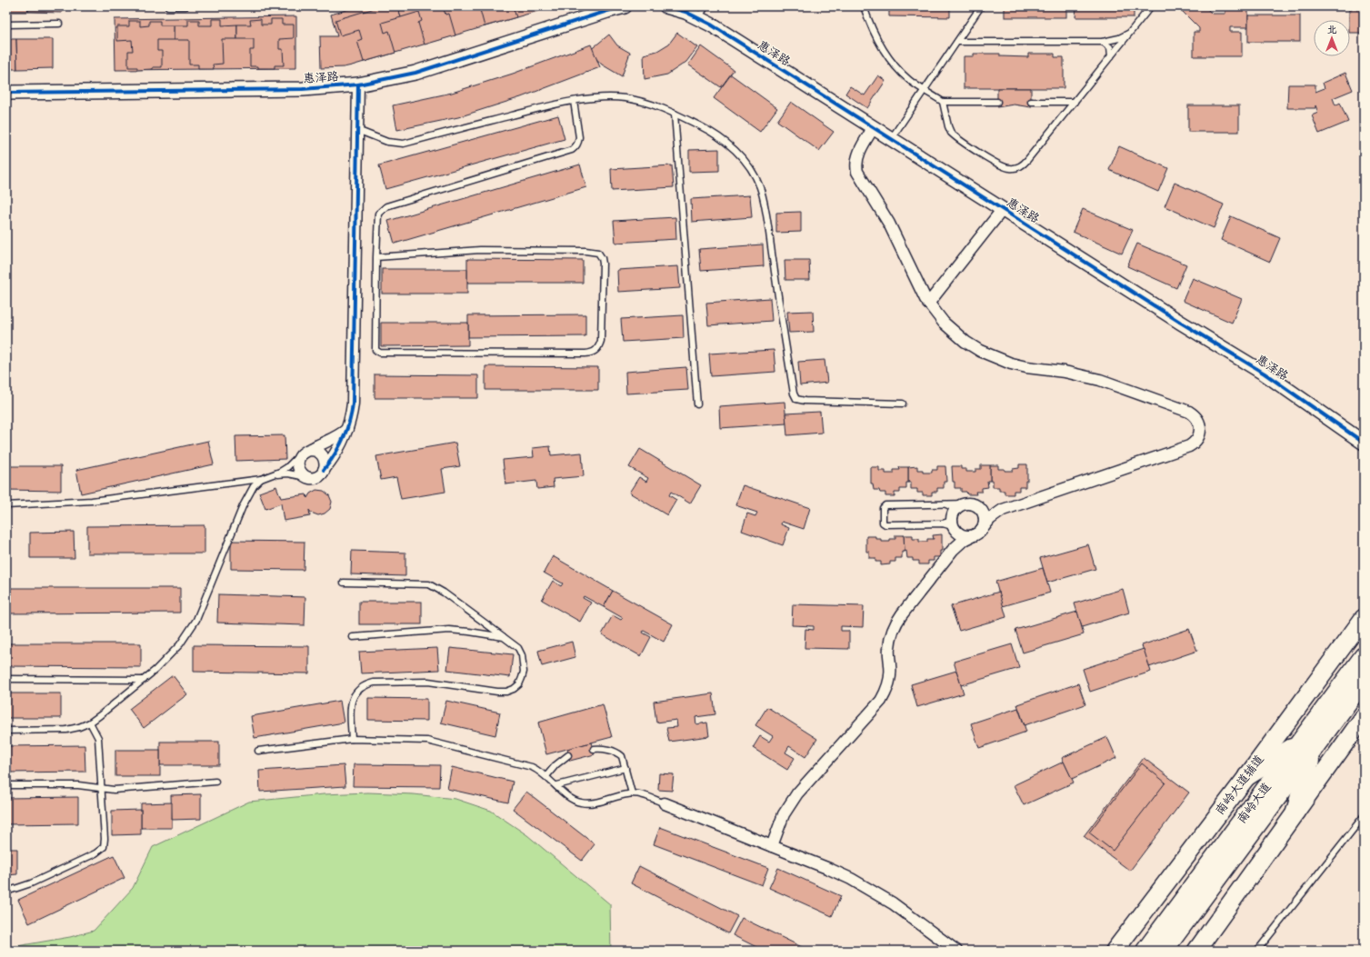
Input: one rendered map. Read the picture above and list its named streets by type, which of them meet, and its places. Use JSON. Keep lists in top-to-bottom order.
{
  "streets": {
    "highway": ["南岭大道"],
    "main road": ["南岭大道辅道"],
    "street": ["惠泽路"]
  },
  "north": "top"
}
